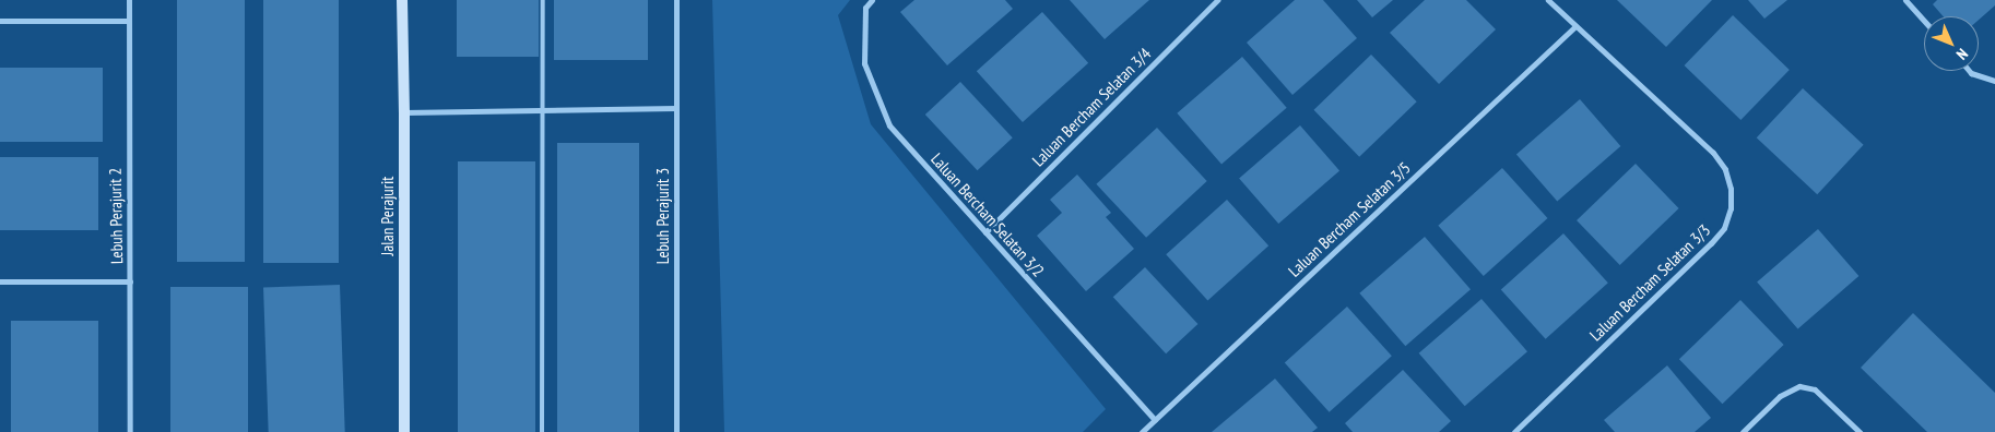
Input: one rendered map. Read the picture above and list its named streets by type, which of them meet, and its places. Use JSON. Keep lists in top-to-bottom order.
{
  "streets": {
    "street": [
      "Laluan Bercham Selatan 3/4",
      "Laluan Bercham Selatan 3/2",
      "Lebuh Perajurit 2",
      "Jalan Perajurit",
      "Lebuh Perajurit 3",
      "Laluan Bercham Selatan 3/5",
      "Laluan Bercham Selatan 3/3"
    ]
  },
  "crossings": [
    ["Laluan Bercham Selatan 3/4", "Laluan Bercham Selatan 3/2"],
    ["Laluan Bercham Selatan 3/2", "Laluan Bercham Selatan 3/5"],
    ["Laluan Bercham Selatan 3/5", "Laluan Bercham Selatan 3/3"]
  ],
  "north": "bottom right"
}
